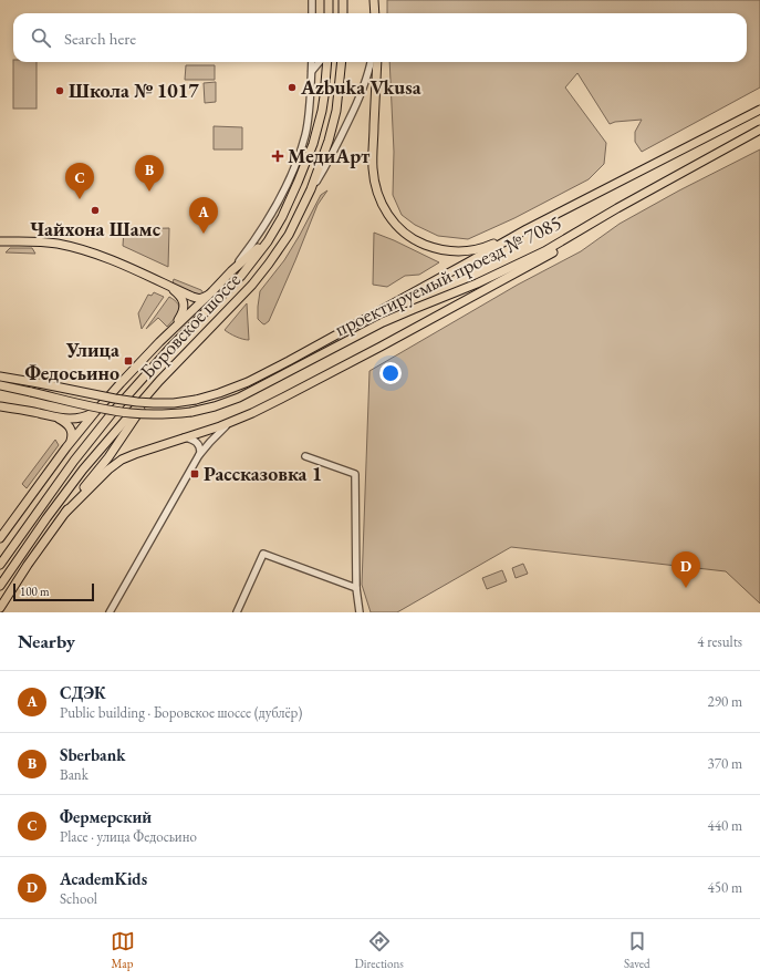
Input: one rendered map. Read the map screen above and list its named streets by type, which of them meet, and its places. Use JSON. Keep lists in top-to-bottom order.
{
  "streets": {
    "main road": ["проектируемый проезд № 7085", "Боровское шоссе"]
  },
  "places": {
    "other": ["Azbuka Vkusa", "Школа № 1017", "Чайхона Шамс"],
    "health": ["МедиАрт"],
    "transit": ["Улица Федосьино", "Рассказовка 1"]
  },
  "scale_bar": "100 m",
  "page": {
    "search": "Search here",
    "pins": [
      "B",
      "C",
      "A",
      "D"
    ],
    "scale": "100 m",
    "heading": ["Nearby", "4 results"],
    "list": [
      {
        "mark": "A",
        "name": "СДЭК",
        "note": "Public building · Боровское шоссе (дублёр)",
        "value": "290 m"
      },
      {
        "mark": "B",
        "name": "Sberbank",
        "note": "Bank",
        "value": "370 m"
      },
      {
        "mark": "C",
        "name": "Фермерский",
        "note": "Place · улица Федосьино",
        "value": "440 m"
      },
      {
        "mark": "D",
        "name": "AcademKids",
        "note": "School",
        "value": "450 m"
      }
    ],
    "nav": ["Map", "Directions", "Saved"]
  }
}
